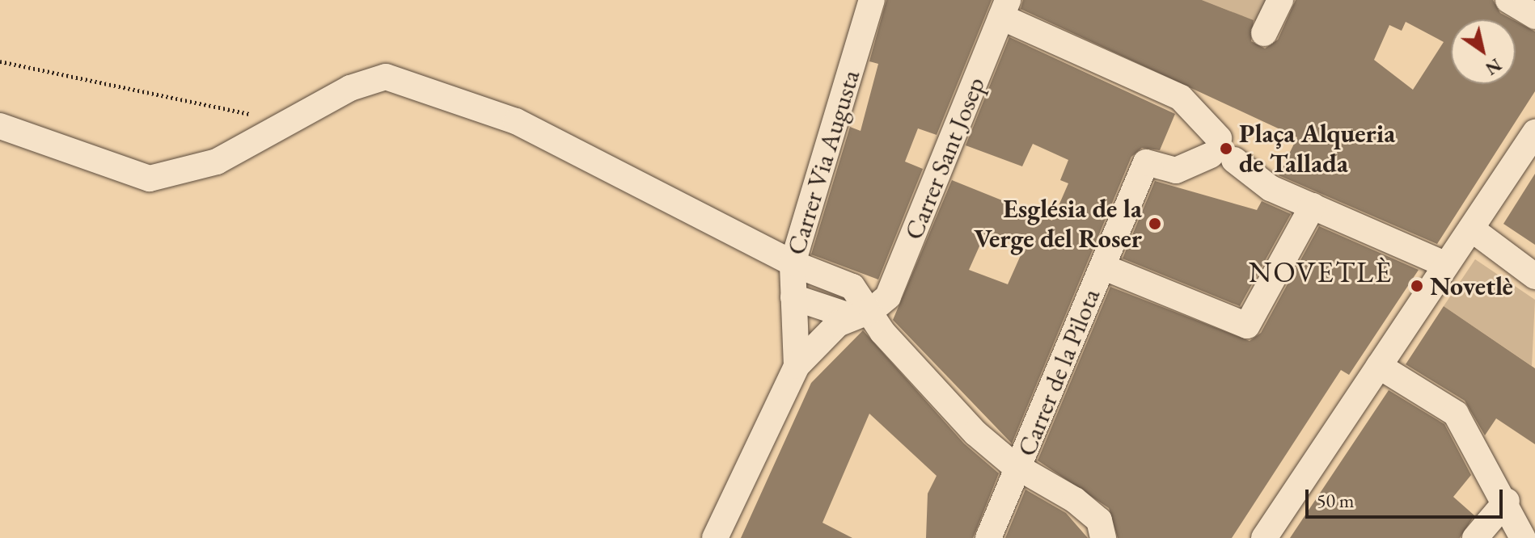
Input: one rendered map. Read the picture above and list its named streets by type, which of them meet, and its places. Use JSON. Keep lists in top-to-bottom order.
{
  "streets": {
    "street": ["Carrer Sant Josep", "Carrer Via Augusta", "Carrer de la Pilota"]
  },
  "crossings": [
    ["Carrer Sant Josep", "Carrer Via Augusta"]
  ],
  "districts": ["NOVETLÈ"],
  "places": ["Plaça Alqueria de Tallada", "Església de la Verge del Roser", "Novetlè"],
  "scale_bar": "50 m",
  "north": "bottom right"
}
